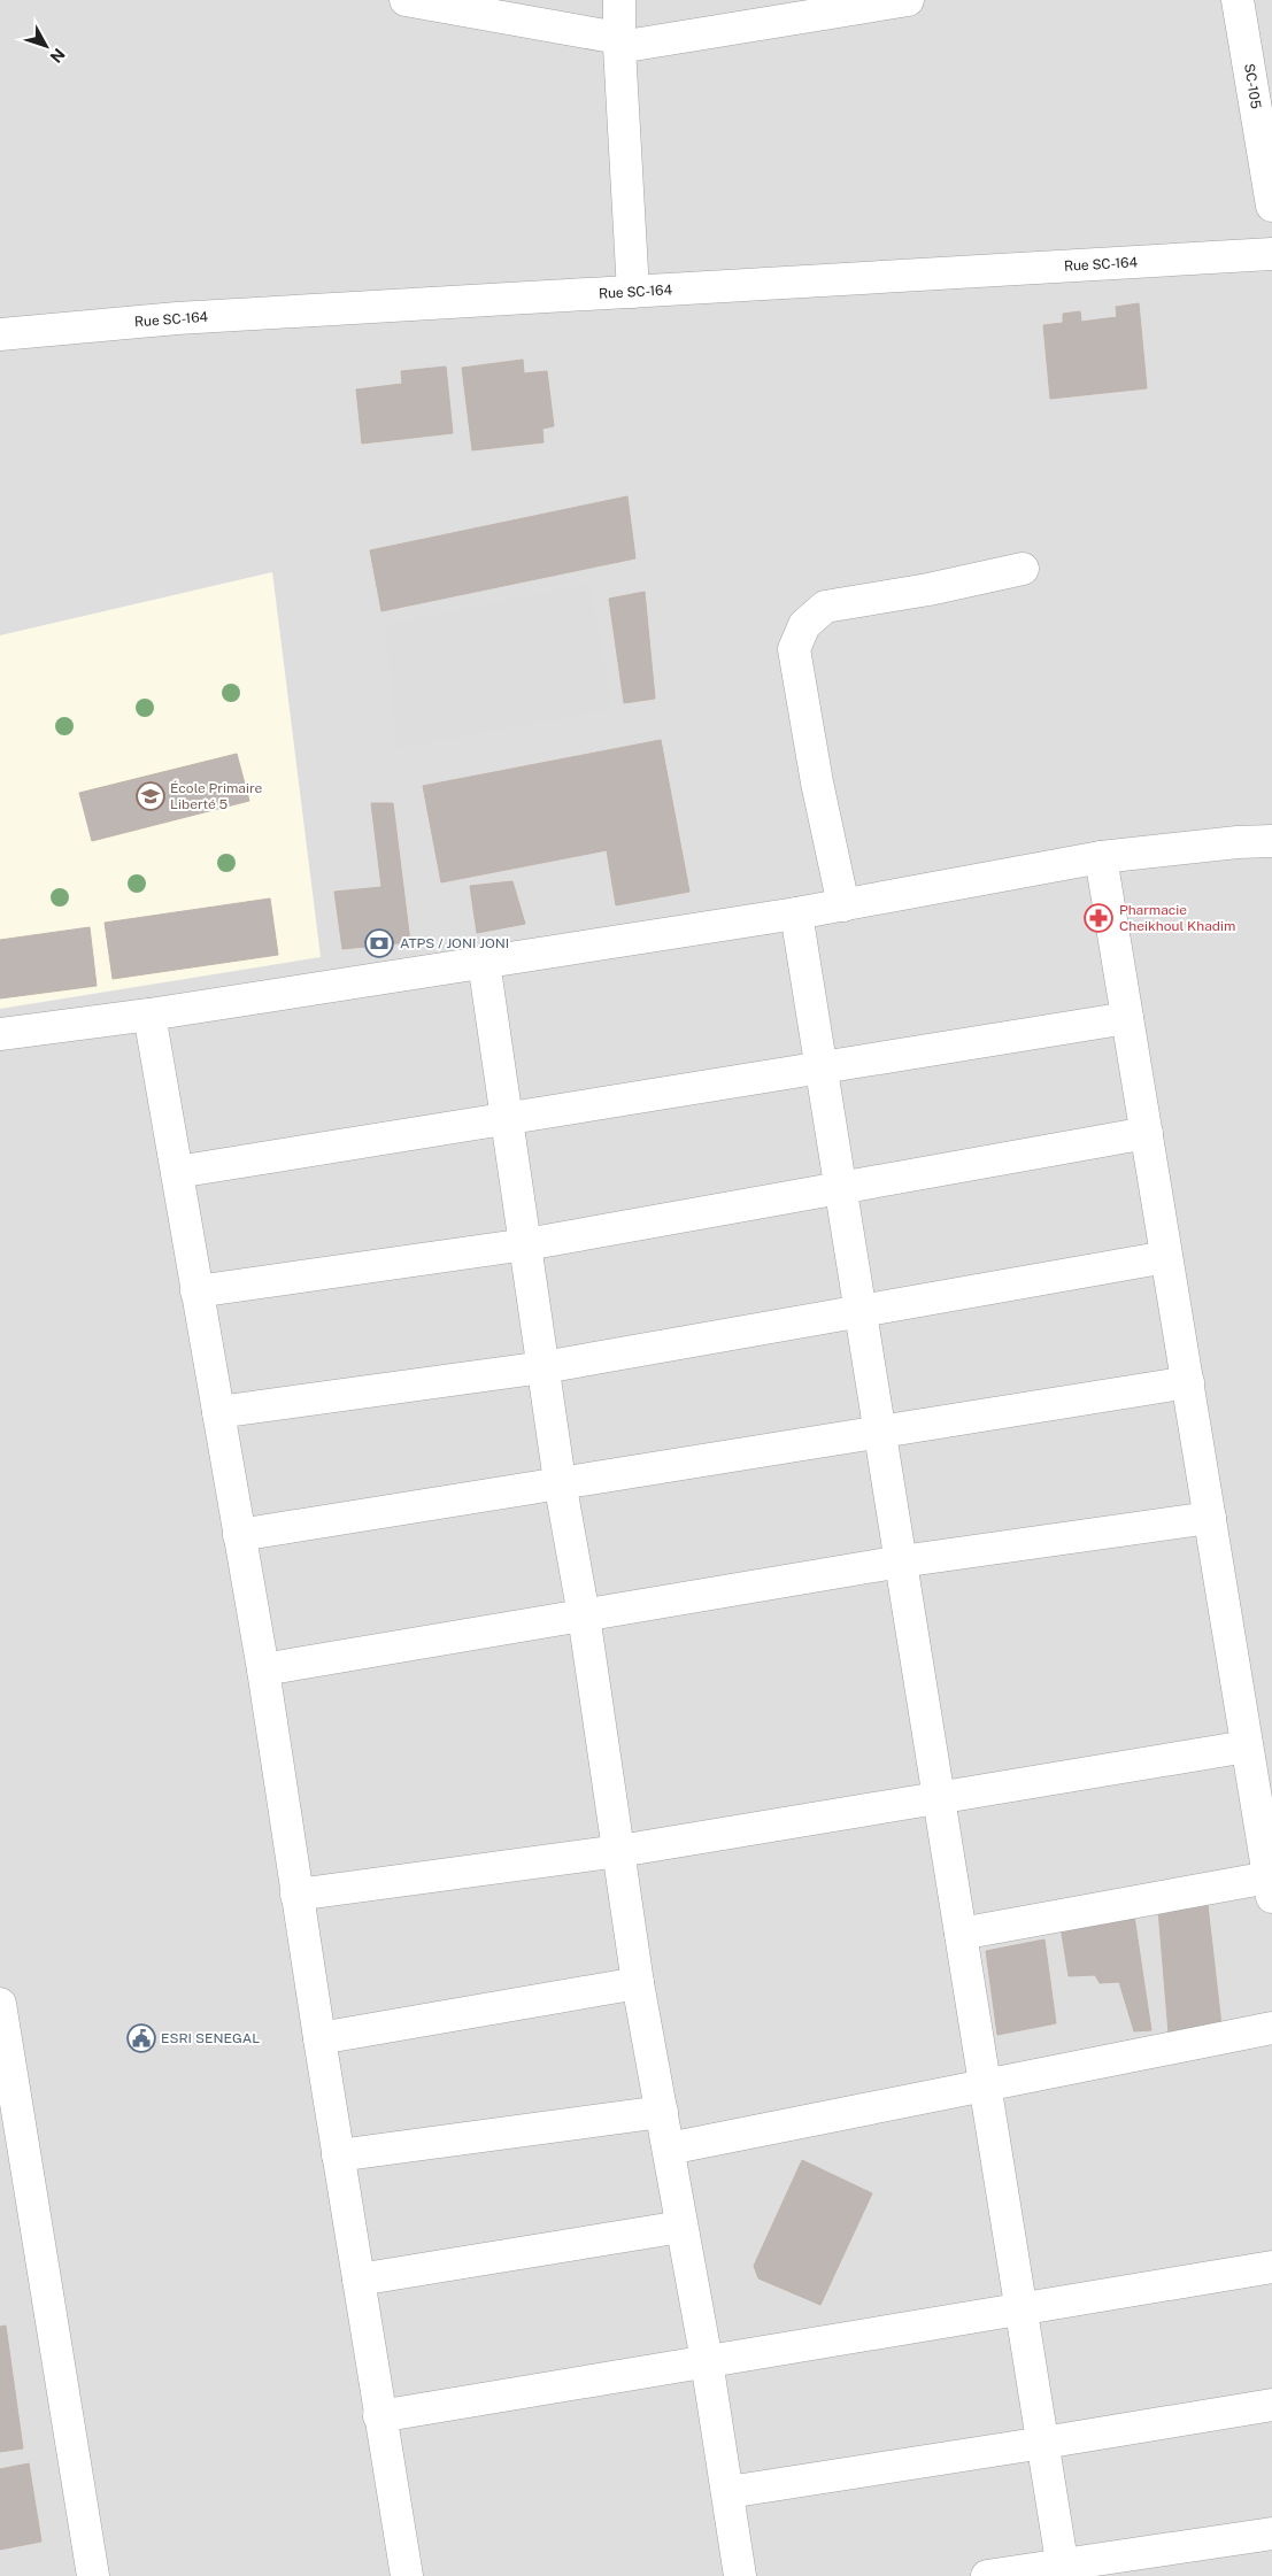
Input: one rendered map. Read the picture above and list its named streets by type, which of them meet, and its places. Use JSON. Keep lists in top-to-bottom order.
{
  "streets": {
    "street": ["SC-105", "Rue SC-164"]
  },
  "places": {
    "school or university": ["École Primaire Liberté 5"],
    "pharmacy": ["Pharmacie Cheikhoul Khadim"],
    "bank": ["ATPS / JONI JONI"],
    "public building": ["ESRI SENEGAL"]
  },
  "north": "bottom right"
}
